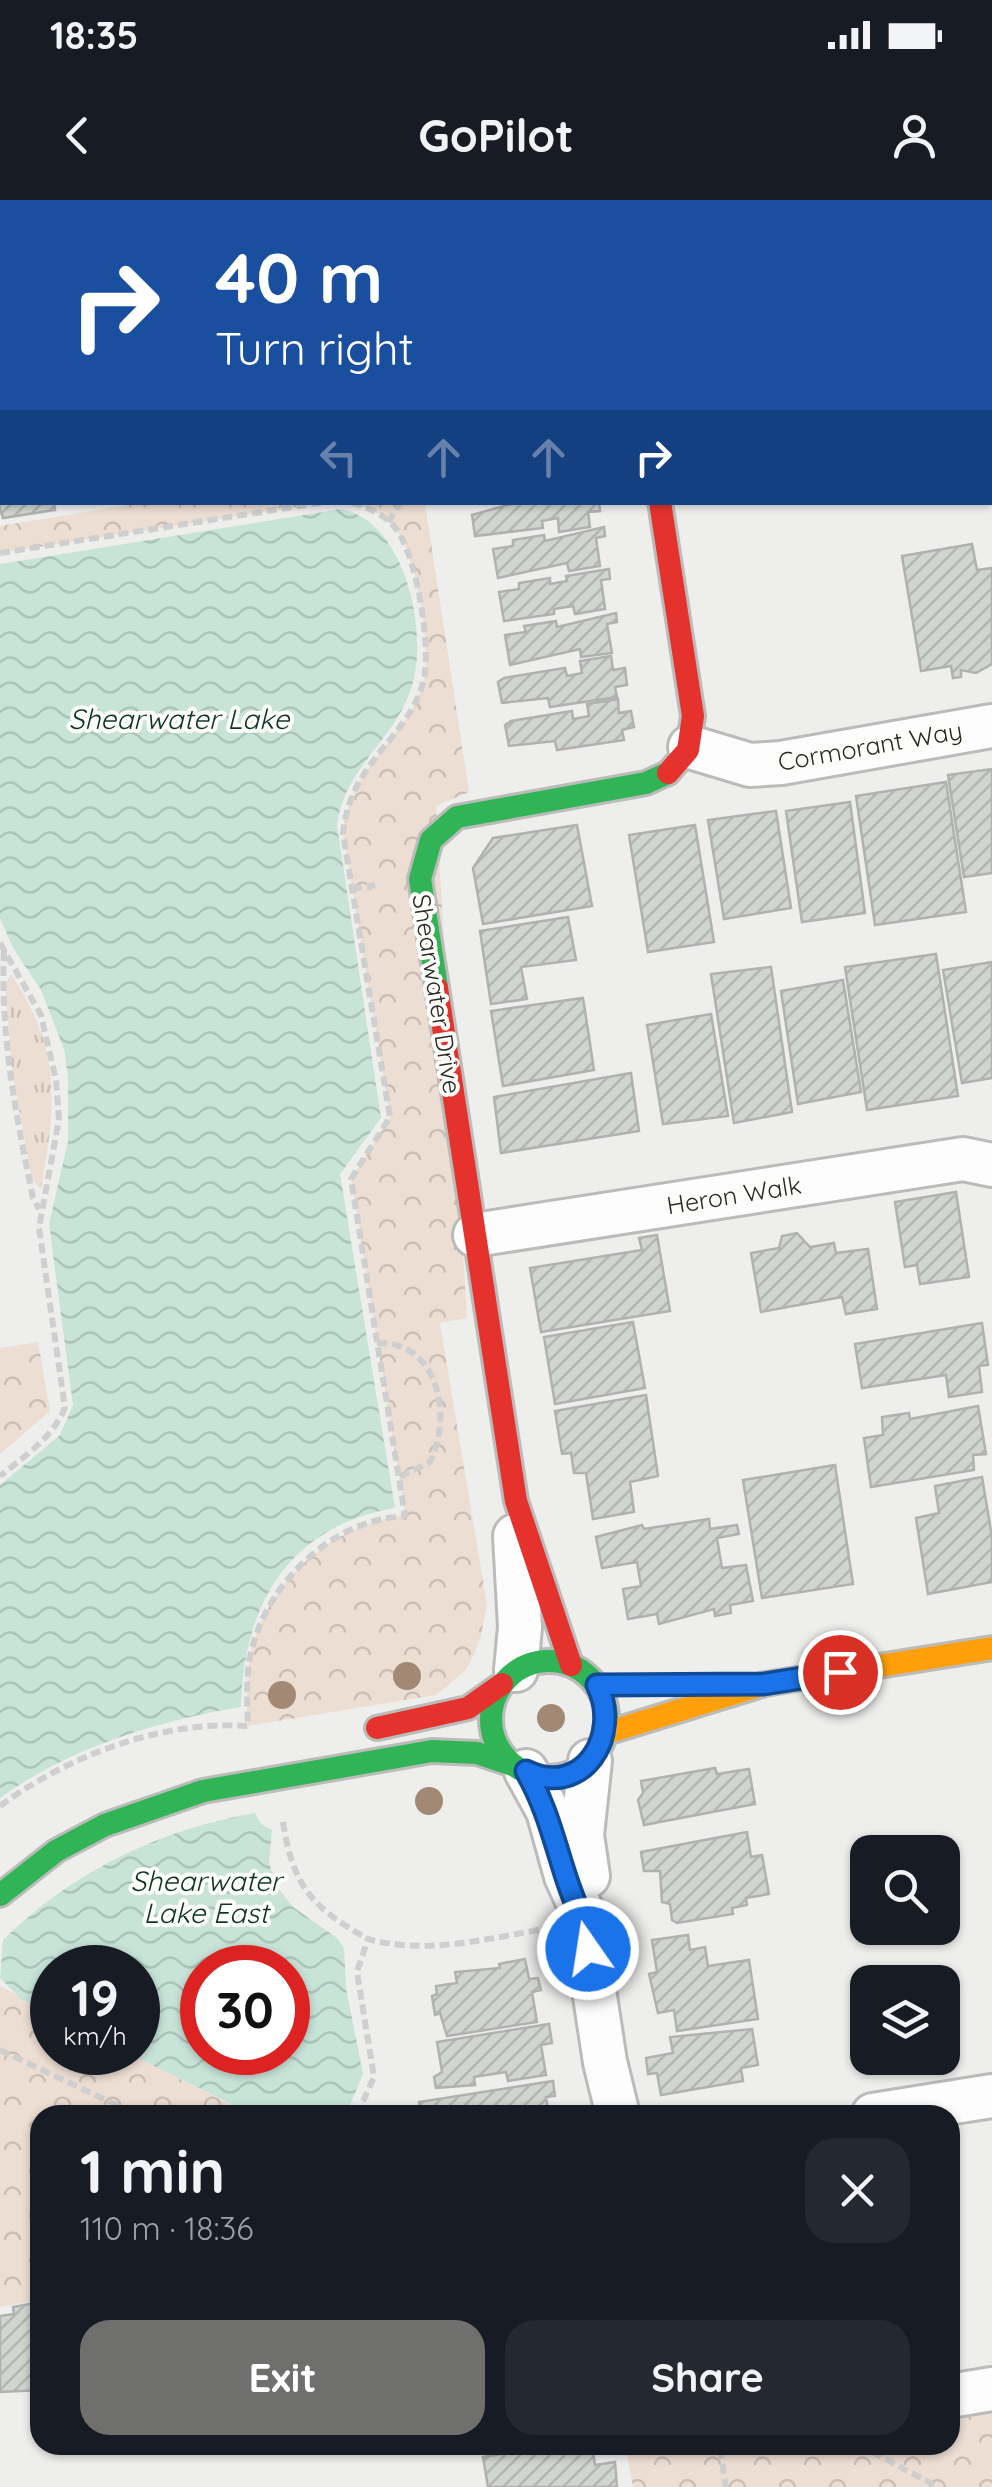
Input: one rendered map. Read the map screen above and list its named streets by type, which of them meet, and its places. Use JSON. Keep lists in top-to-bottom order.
{
  "streets": {
    "street": ["Cormorant Way", "Shearwater Drive", "Heron Walk"]
  },
  "crossings": [
    ["Cormorant Way", "Shearwater Drive"],
    ["Shearwater Drive", "Heron Walk"]
  ],
  "water": ["Shearwater Lake", "Shearwater Lake East"],
  "page": {
    "status": "18:35",
    "header": "GoPilot",
    "turn": ["40 m", "Turn right"],
    "speed": "19 km/h",
    "limit": "30",
    "heading": ["1 min", "110 m · 18:36"],
    "buttons": ["Exit", "Share"]
  }
}
